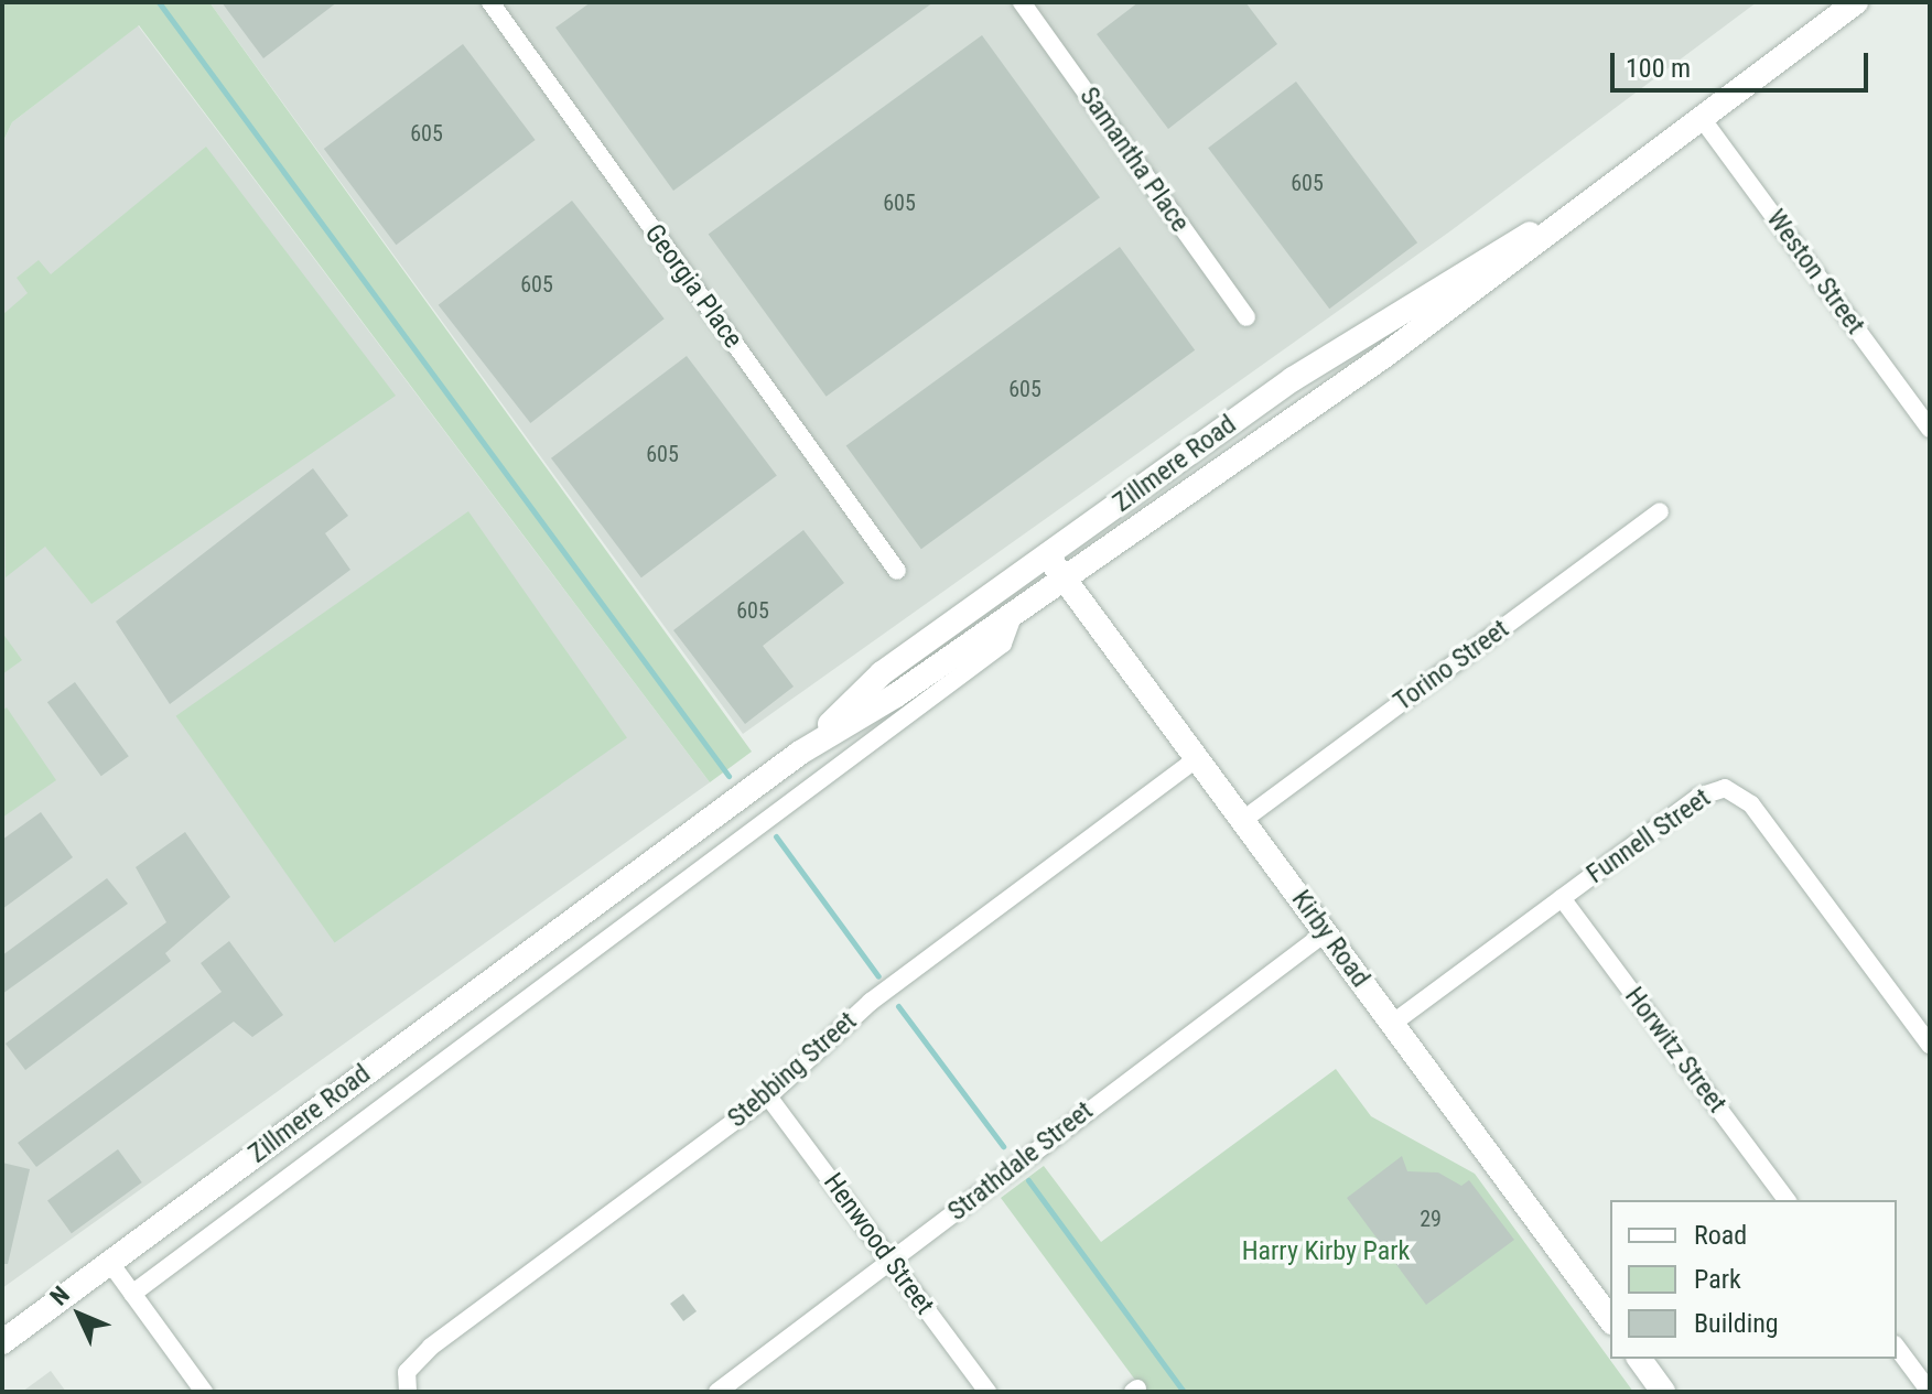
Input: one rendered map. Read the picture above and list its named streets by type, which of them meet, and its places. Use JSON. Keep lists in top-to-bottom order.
{
  "streets": {
    "main road": ["Zillmere Road", "Kirby Road"],
    "street": [
      "Samantha Place",
      "Weston Street",
      "Georgia Place",
      "Torino Street",
      "Funnell Street",
      "Horwitz Street",
      "Stebbing Street",
      "Strathdale Street",
      "Henwood Street"
    ]
  },
  "crossings": [
    ["Weston Street", "Zillmere Road"],
    ["Zillmere Road", "Kirby Road"],
    ["Torino Street", "Kirby Road"],
    ["Funnell Street", "Kirby Road"],
    ["Funnell Street", "Horwitz Street"],
    ["Kirby Road", "Stebbing Street"],
    ["Kirby Road", "Strathdale Street"],
    ["Stebbing Street", "Henwood Street"],
    ["Strathdale Street", "Henwood Street"]
  ],
  "parks": ["Harry Kirby Park"],
  "house_numbers": [
    "605",
    "605",
    "605",
    "605",
    "605",
    "605",
    "605",
    "29"
  ],
  "legend": ["Road", "Park", "Building"],
  "scale_bar": "100 m",
  "north": "top left"
}
